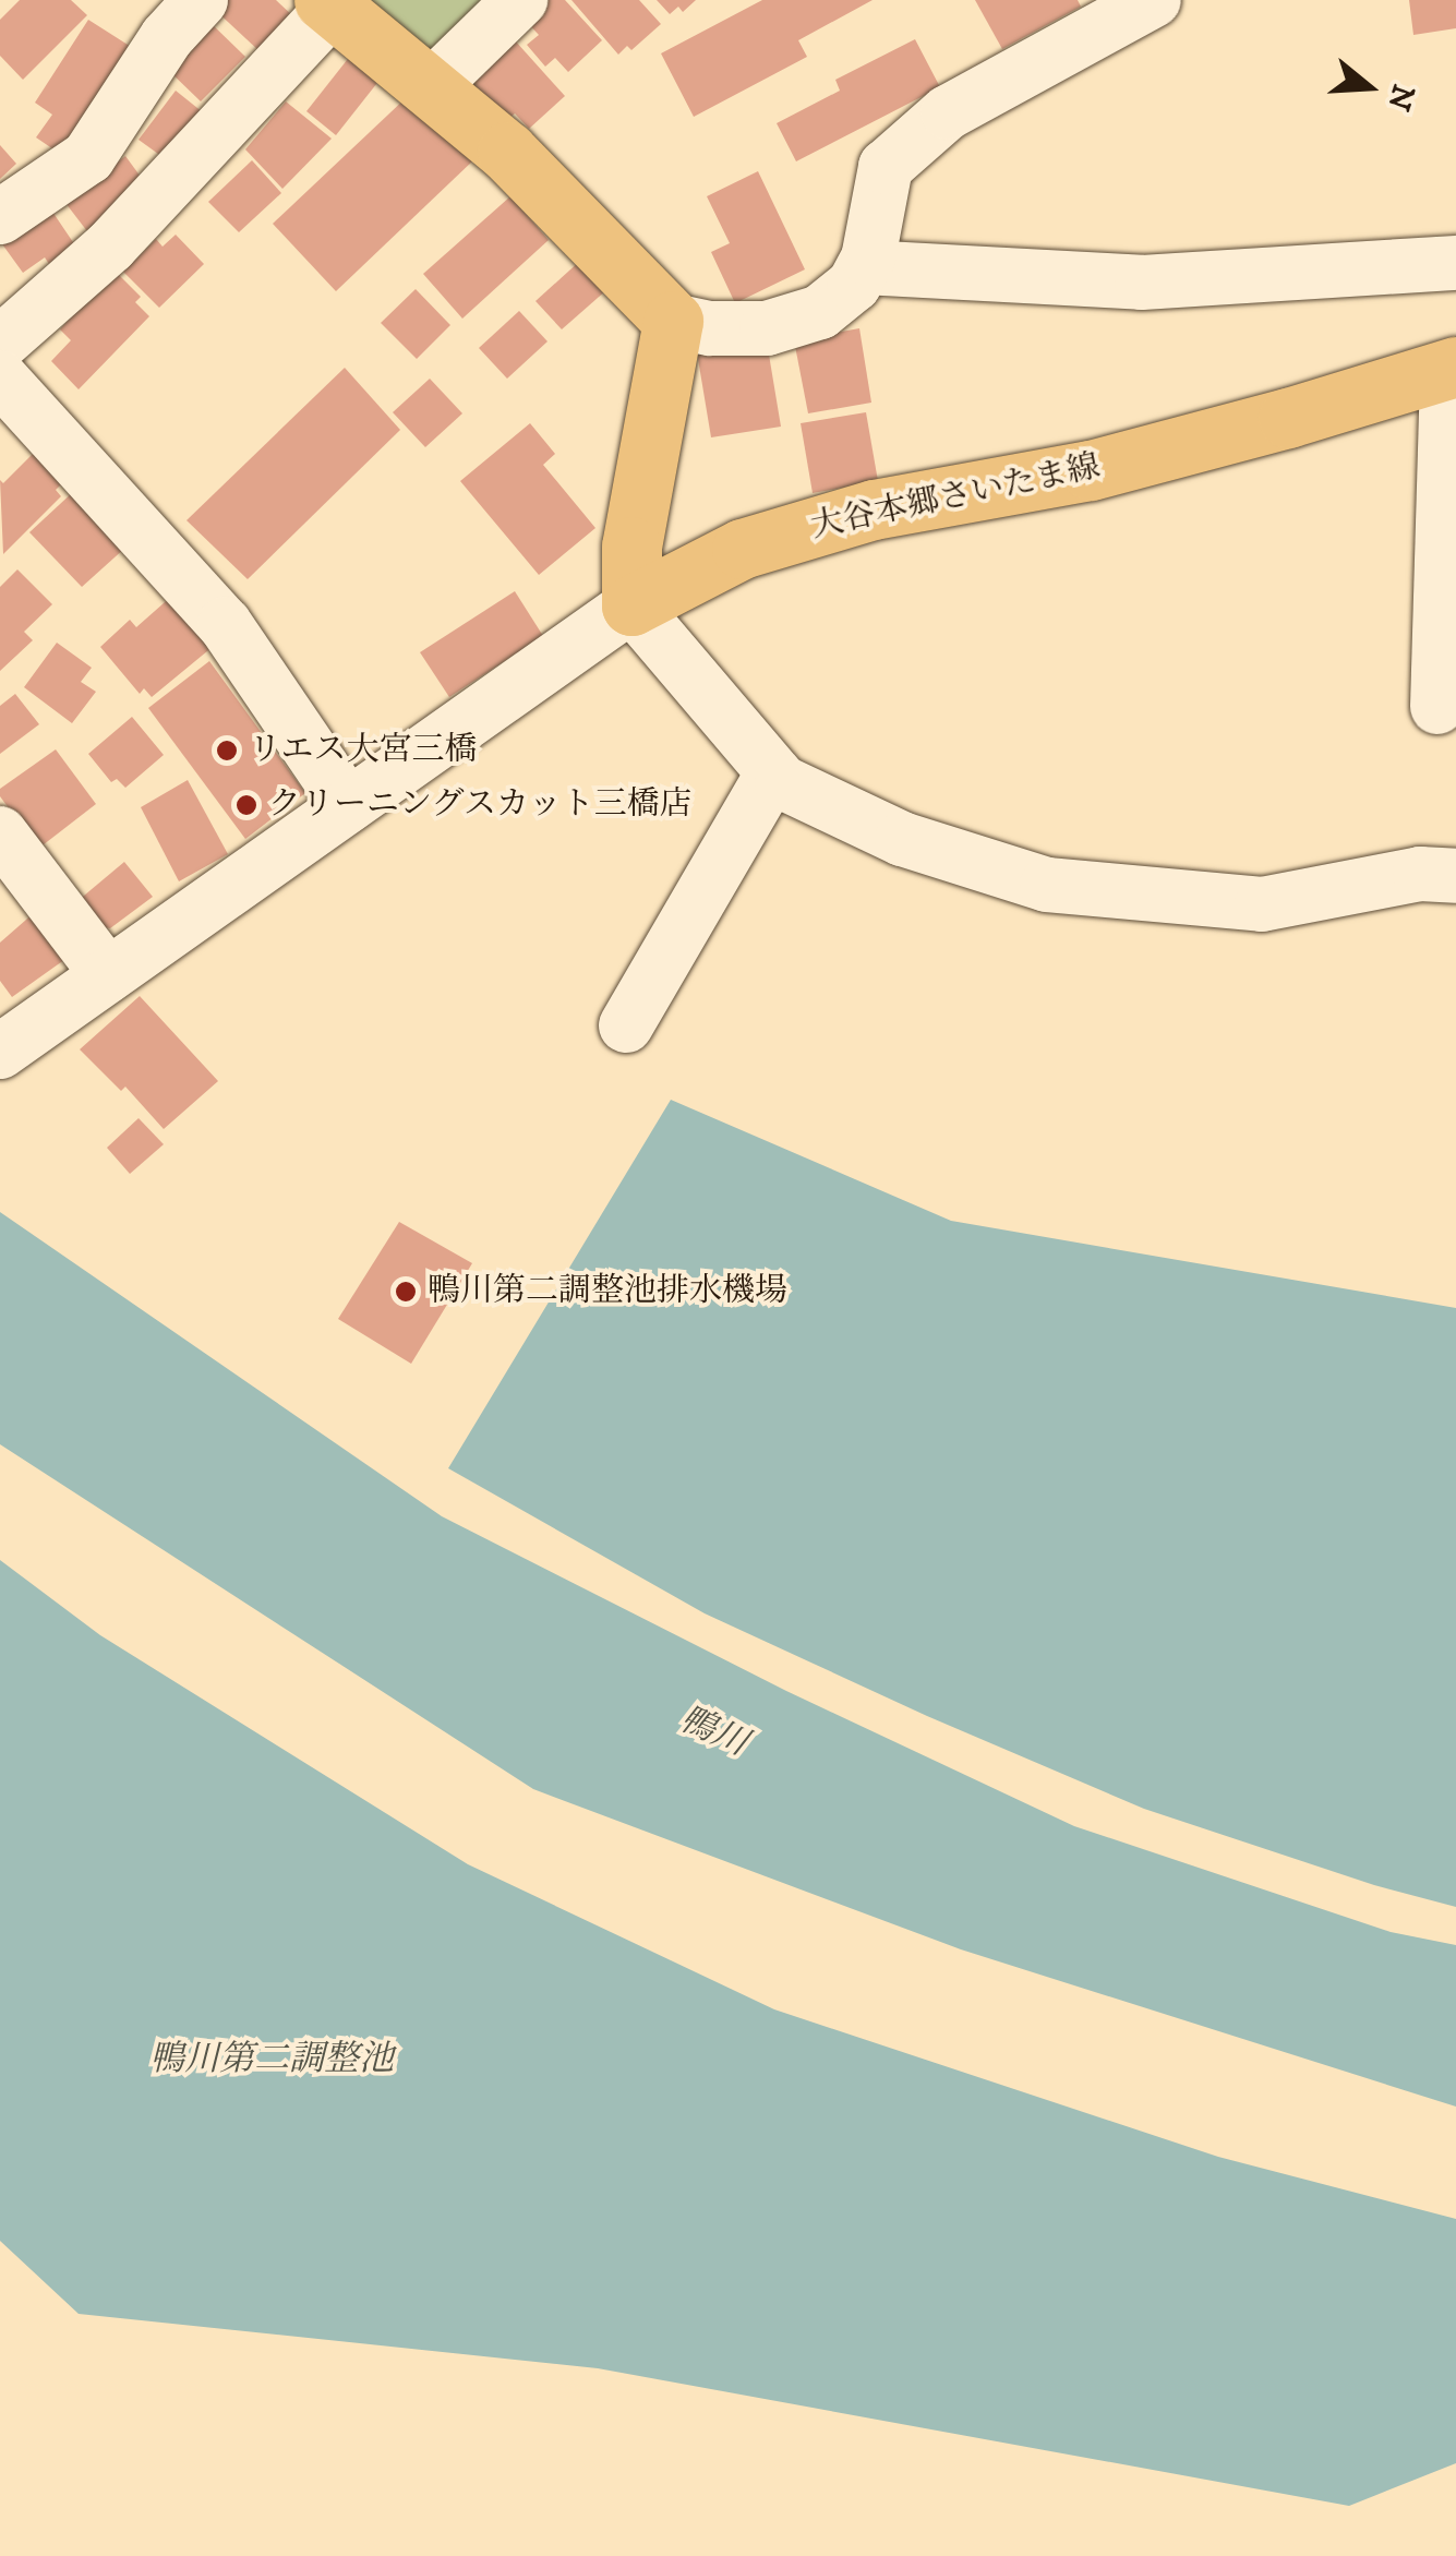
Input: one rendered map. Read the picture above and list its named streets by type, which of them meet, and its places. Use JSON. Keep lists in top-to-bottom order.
{
  "streets": {
    "main road": ["大谷本郷さいたま線"]
  },
  "water": ["鴨川", "鴨川第二調整池"],
  "places": ["リエス大宮三橋", "クリーニングスカット三橋店", "鴨川第二調整池排水機場"],
  "north": "right"
}
